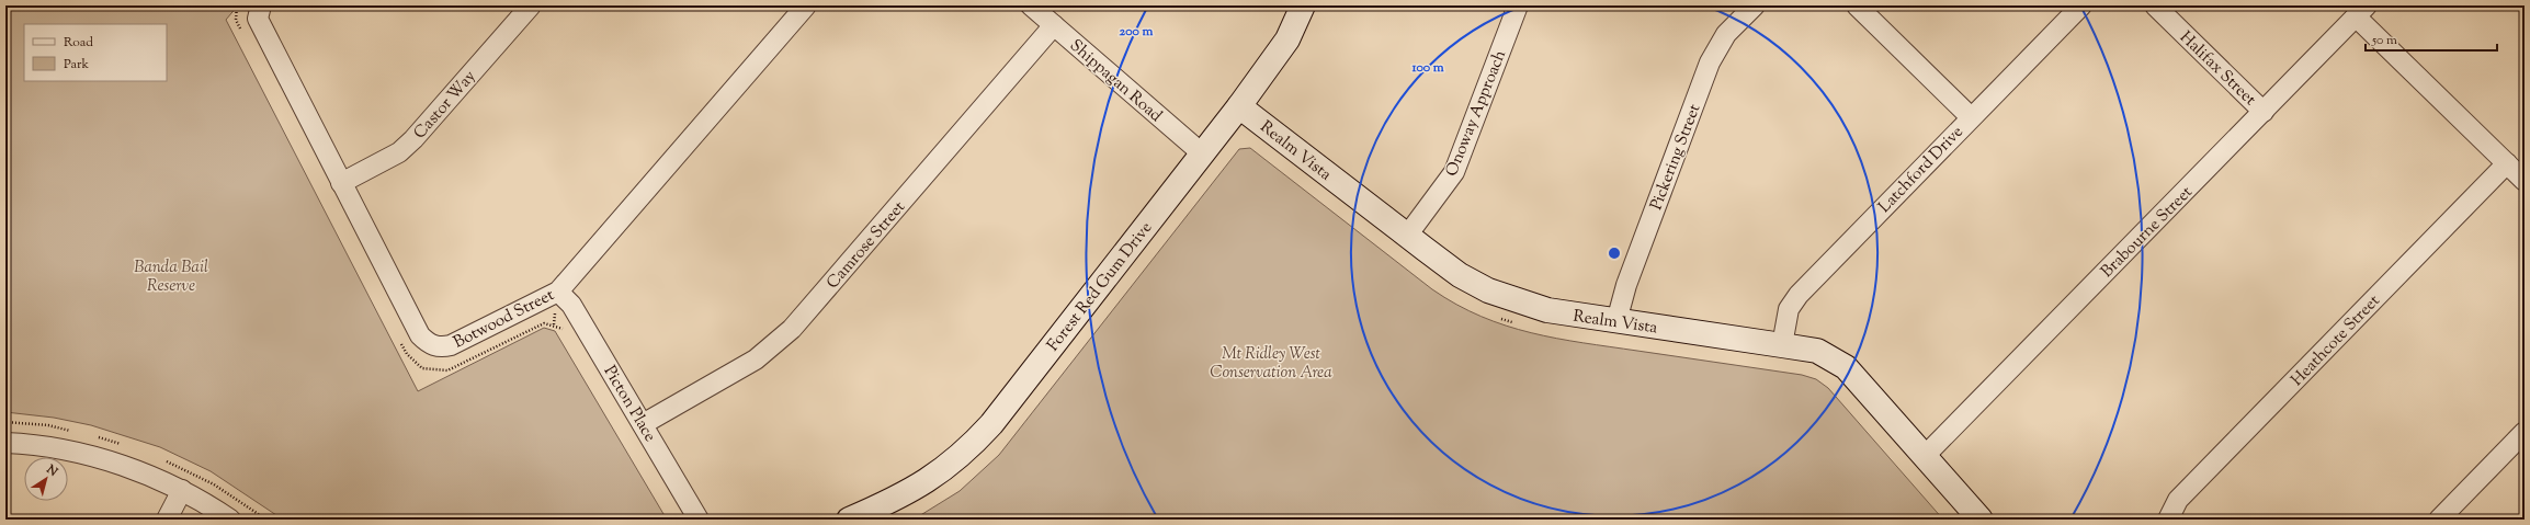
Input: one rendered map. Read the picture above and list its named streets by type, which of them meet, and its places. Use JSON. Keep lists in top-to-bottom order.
{
  "streets": {
    "street": [
      "Halifax Street",
      "Shippagan Road",
      "Castor Way",
      "Onoway Approach",
      "Realm Vista",
      "Pickering Street",
      "Latchford Drive",
      "Brabourne Street",
      "Camrose Street",
      "Forest Red Gum Drive",
      "Botwood Street",
      "Heathcote Street",
      "Picton Place"
    ]
  },
  "crossings": [
    ["Halifax Street", "Brabourne Street"],
    ["Shippagan Road", "Camrose Street"],
    ["Shippagan Road", "Forest Red Gum Drive"],
    ["Castor Way", "Botwood Street"],
    ["Onoway Approach", "Realm Vista"],
    ["Realm Vista", "Pickering Street"],
    ["Realm Vista", "Latchford Drive"],
    ["Realm Vista", "Brabourne Street"],
    ["Realm Vista", "Forest Red Gum Drive"],
    ["Camrose Street", "Picton Place"],
    ["Botwood Street", "Picton Place"]
  ],
  "parks": ["Banda Bail Reserve", "Mt Ridley West Conservation Area"],
  "legend": ["Road", "Park"],
  "scale_bar": "50 m",
  "north": "top right",
  "rings": ["200 m", "100 m"]
}
